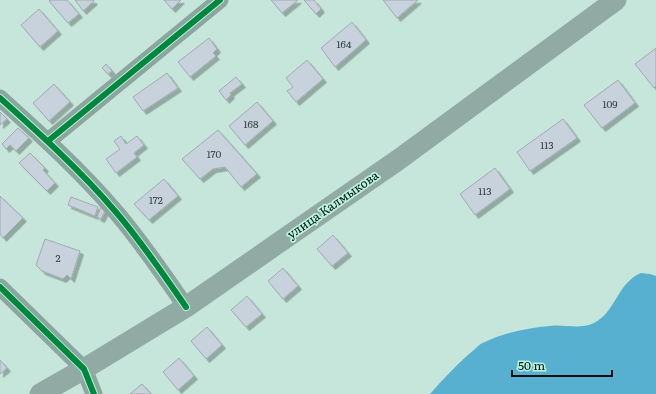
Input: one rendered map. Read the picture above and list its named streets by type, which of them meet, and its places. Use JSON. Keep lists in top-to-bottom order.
{
  "streets": {
    "main road": ["улица Калмыкова"]
  },
  "house_numbers": [
    "164",
    "109",
    "168",
    "113",
    "170",
    "113",
    "172",
    "2"
  ],
  "scale_bar": "50 m"
}
